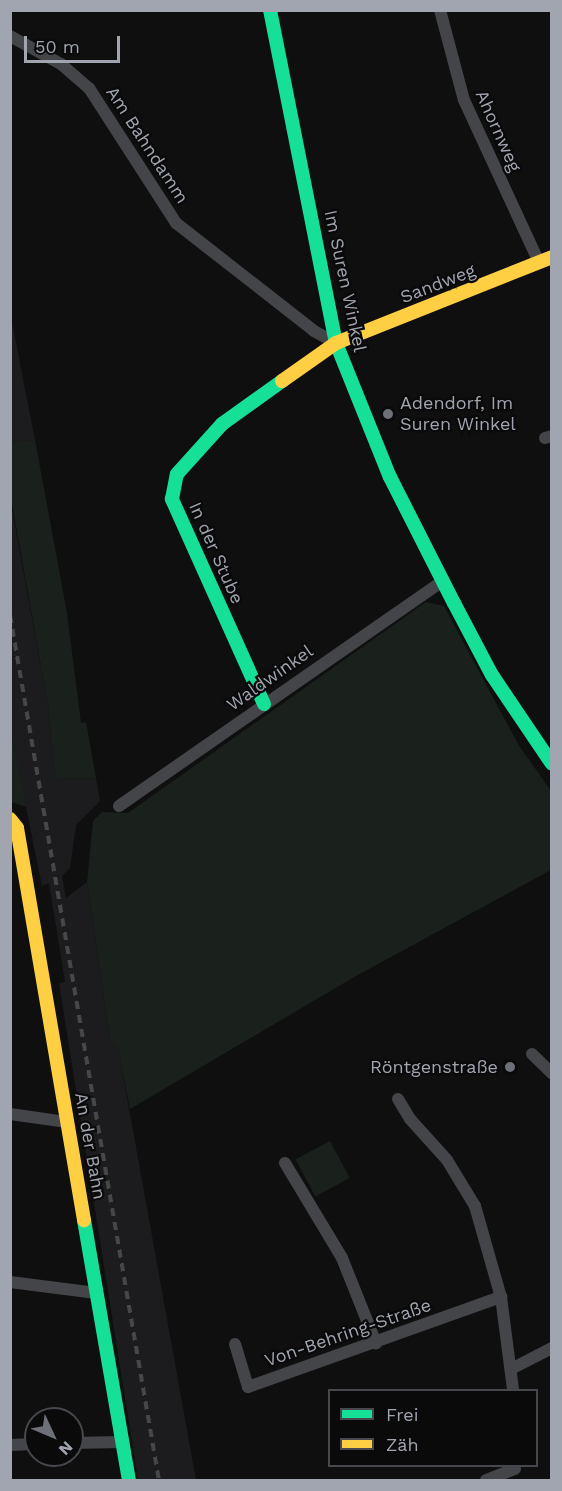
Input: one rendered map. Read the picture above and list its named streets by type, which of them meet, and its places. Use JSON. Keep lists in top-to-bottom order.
{
  "streets": {
    "street": [
      "Ahornweg",
      "Am Bahndamm",
      "Im Suren Winkel",
      "Sandweg",
      "In der Stube",
      "Waldwinkel",
      "An der Bahn",
      "Von-Behring-Straße"
    ]
  },
  "crossings": [
    ["Ahornweg", "Sandweg"],
    ["Am Bahndamm", "Im Suren Winkel"],
    ["Am Bahndamm", "Sandweg"],
    ["Am Bahndamm", "In der Stube"],
    ["Im Suren Winkel", "Sandweg"],
    ["Im Suren Winkel", "In der Stube"],
    ["Im Suren Winkel", "Waldwinkel"],
    ["Sandweg", "In der Stube"],
    ["In der Stube", "Waldwinkel"]
  ],
  "places": ["Adendorf, Im Suren Winkel", "Röntgenstraße"],
  "legend": ["Frei", "Zäh"],
  "scale_bar": "50 m",
  "north": "bottom right"
}
